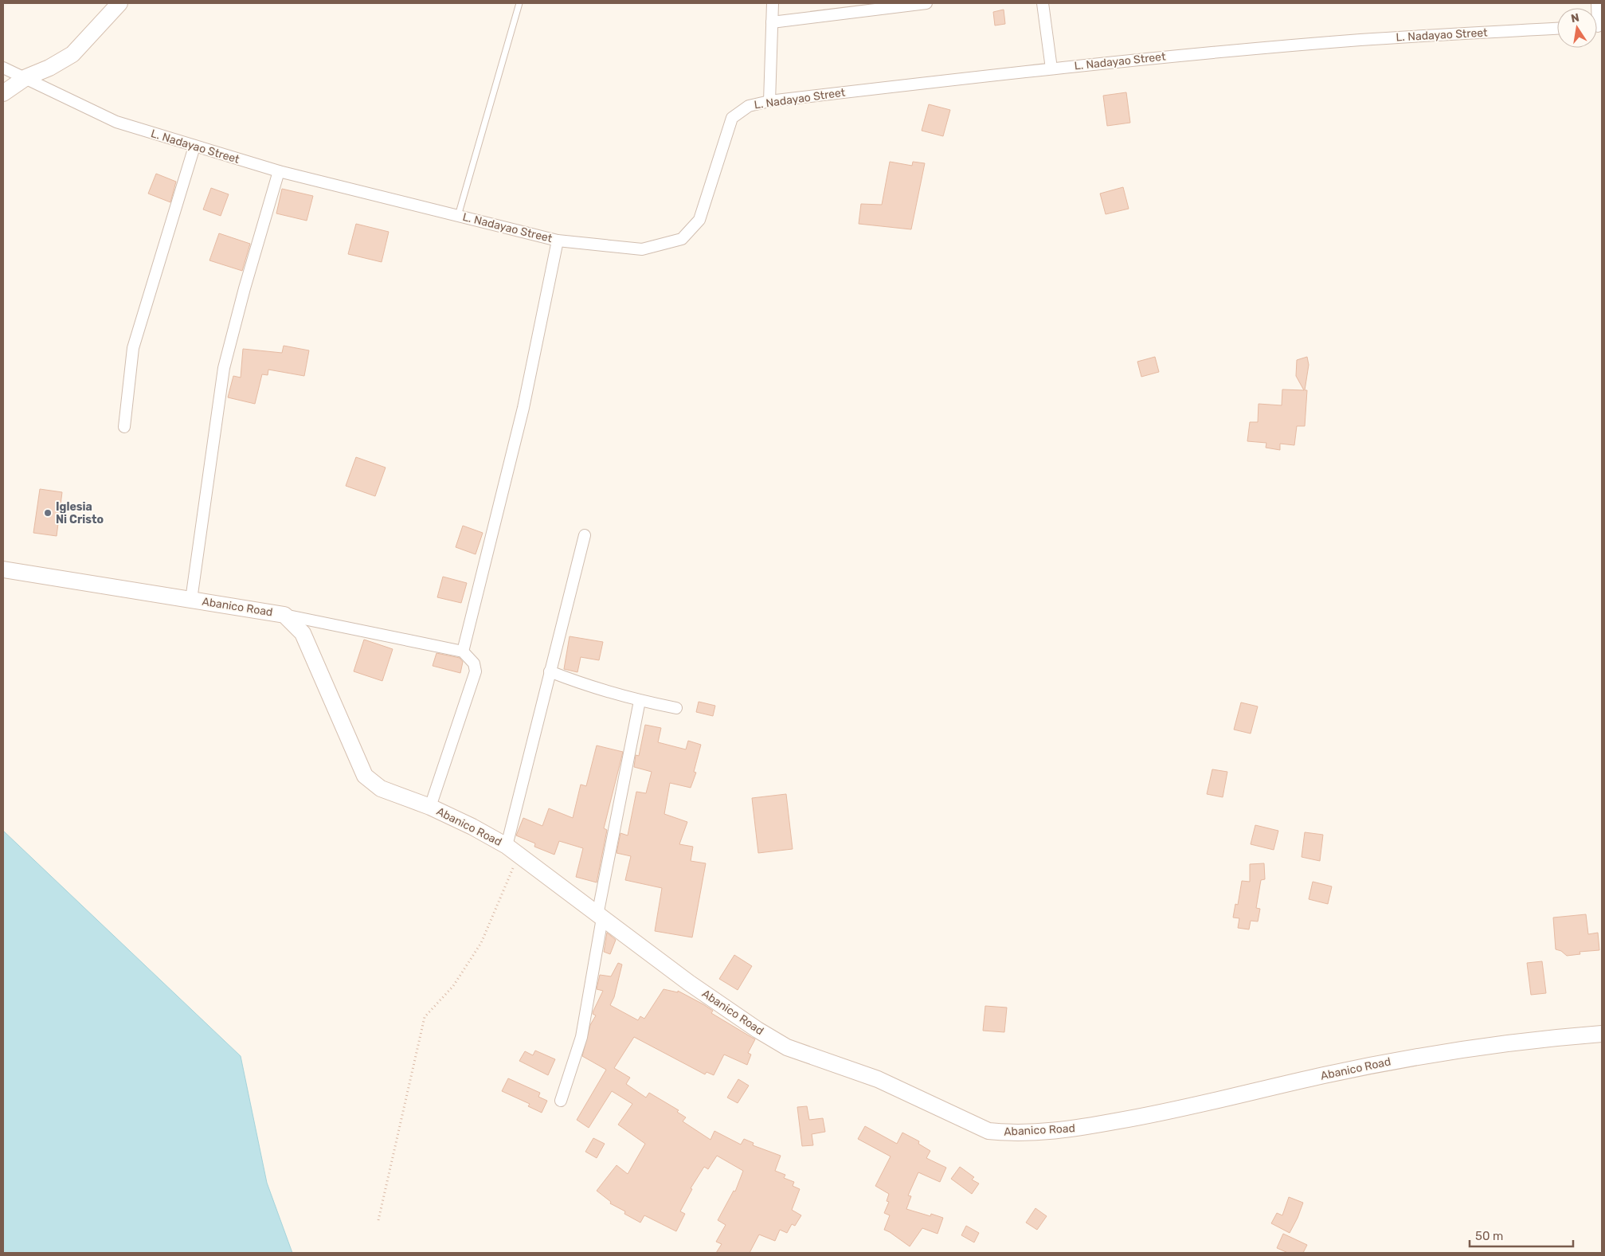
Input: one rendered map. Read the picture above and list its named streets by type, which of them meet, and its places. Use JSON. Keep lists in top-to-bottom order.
{
  "streets": {
    "street": ["L. Nadayao Street", "Abanico Road"]
  },
  "places": ["Iglesia Ni Cristo"],
  "scale_bar": "50 m",
  "north": "top"
}
